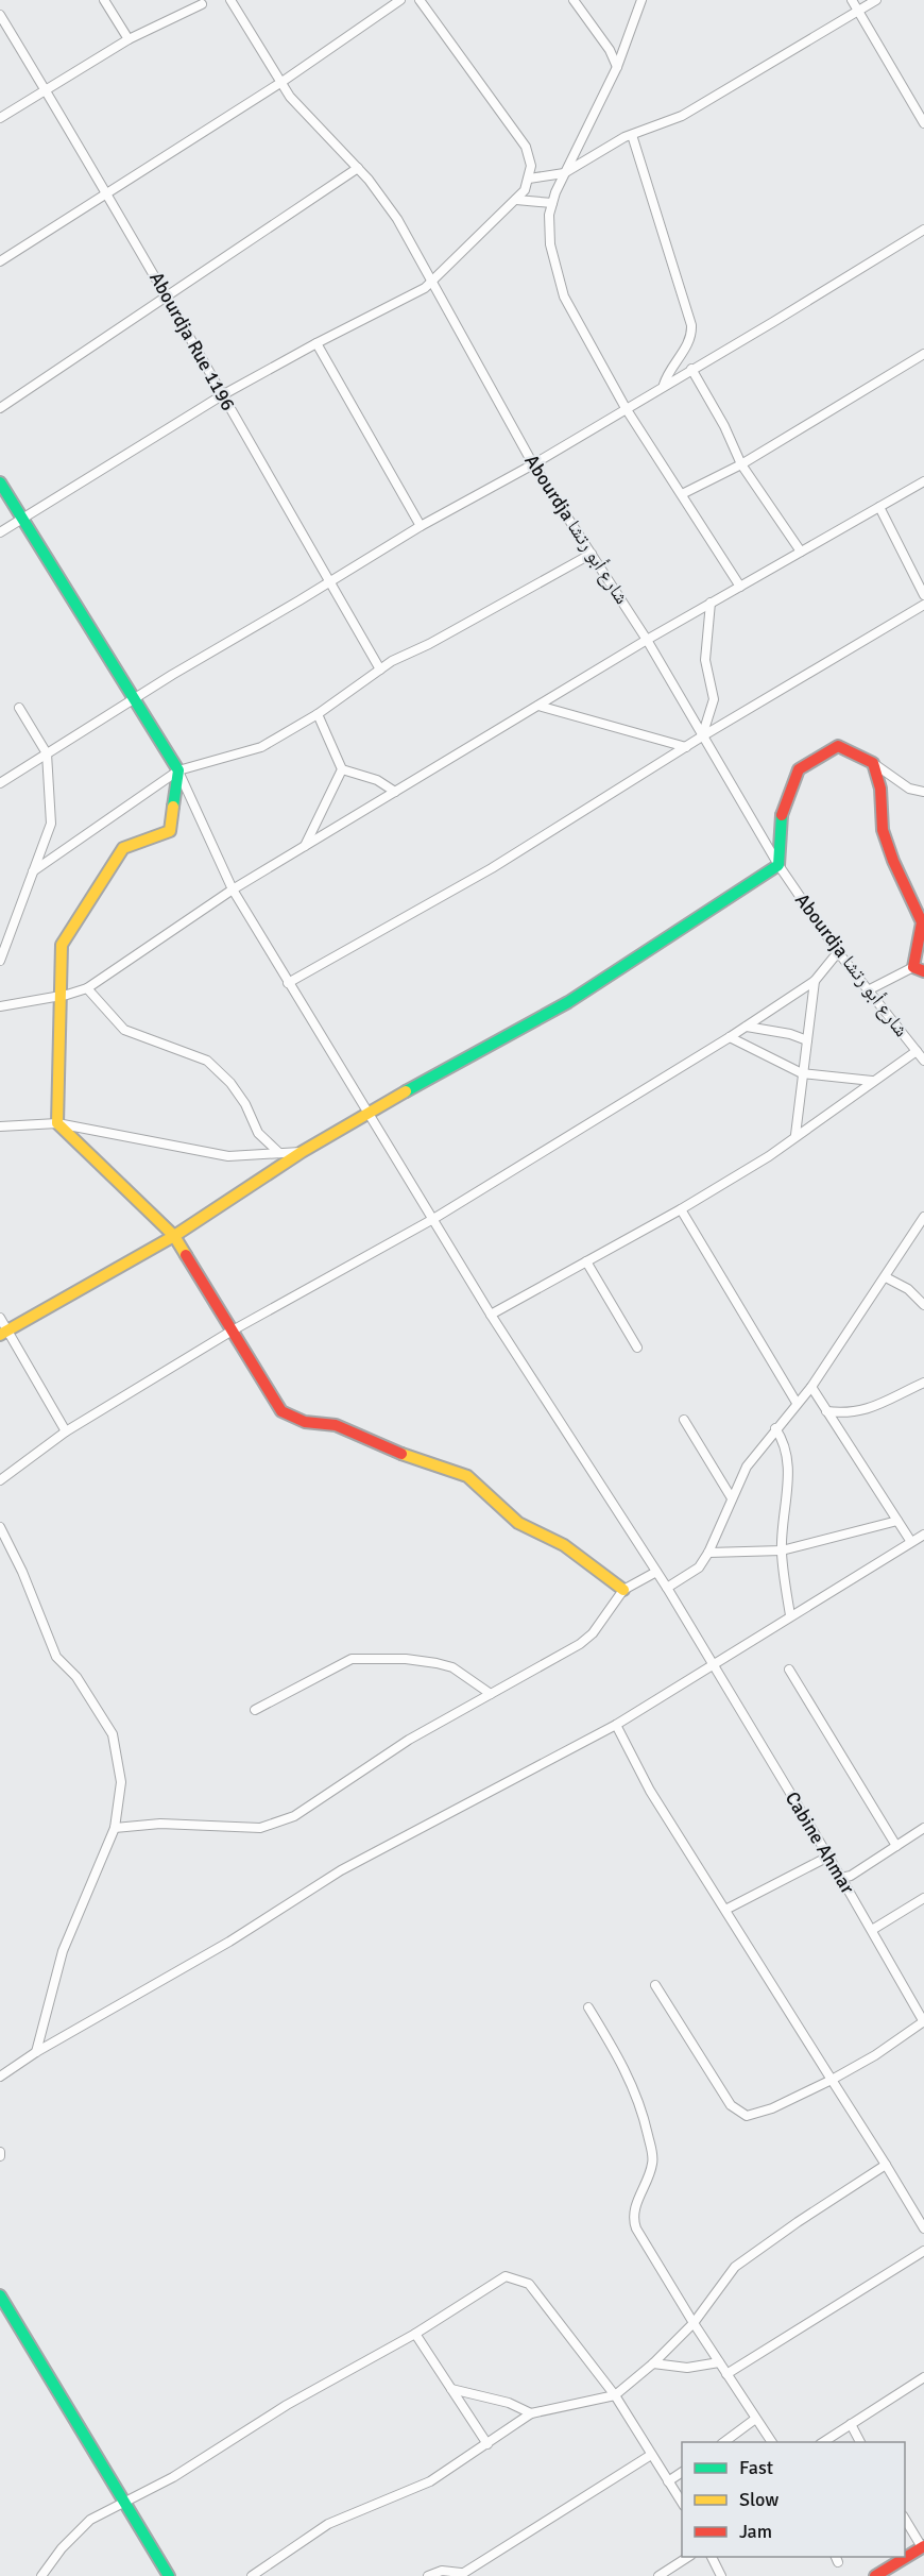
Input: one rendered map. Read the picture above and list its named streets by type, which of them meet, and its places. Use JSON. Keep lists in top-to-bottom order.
{
  "streets": {
    "street": ["Abourdja Rue 1196", "Abourdja شارع أبو رتشا", "Cabine Ahmar"]
  },
  "legend": ["Fast", "Slow", "Jam"]
}
